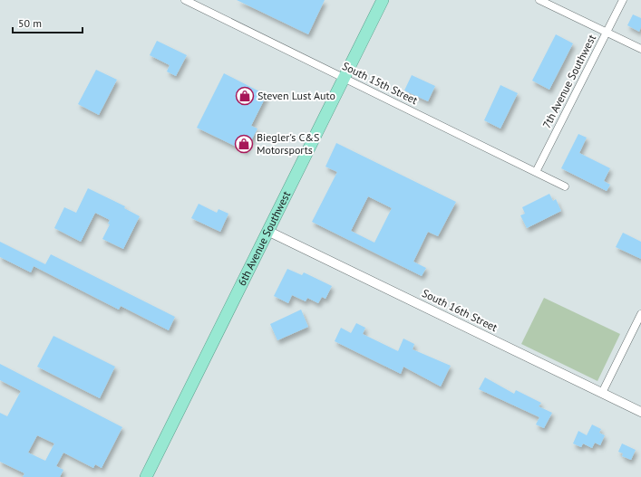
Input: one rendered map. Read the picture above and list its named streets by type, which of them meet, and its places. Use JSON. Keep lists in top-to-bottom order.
{
  "streets": {
    "highway": ["6th Avenue Southwest"],
    "street": ["7th Avenue Southwest", "South 15th Street", "South 16th Street"]
  },
  "crossings": [
    ["7th Avenue Southwest", "South 15th Street"],
    ["South 15th Street", "6th Avenue Southwest"],
    ["6th Avenue Southwest", "South 16th Street"]
  ],
  "places": {
    "shop": ["Steven Lust Auto", "Biegler's C&S Motorsports"]
  },
  "scale_bar": "50 m"
}
